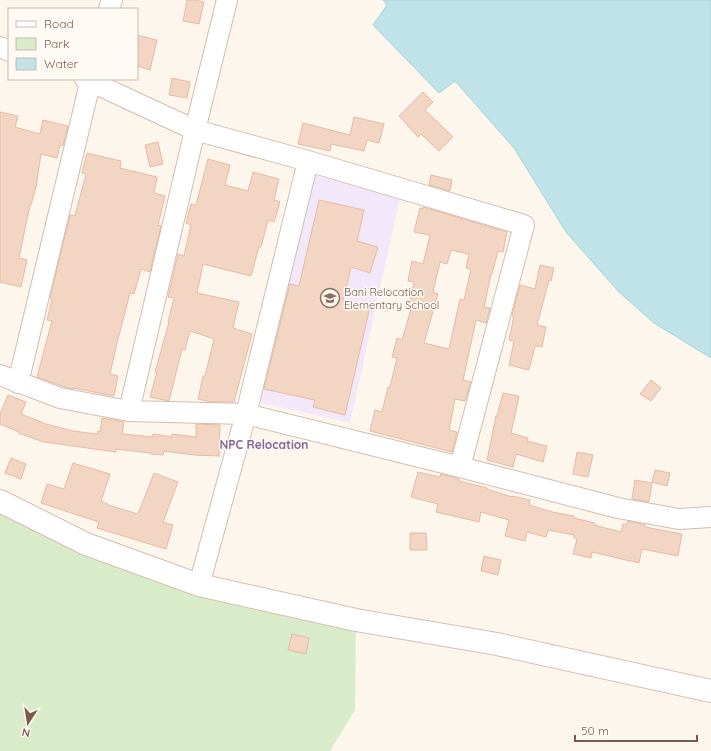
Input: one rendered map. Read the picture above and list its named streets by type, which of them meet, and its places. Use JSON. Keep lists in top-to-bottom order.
{
  "districts": ["NPC Relocation"],
  "places": {
    "school or university": ["Bani Relocation Elementary School"]
  },
  "legend": ["Road", "Park", "Water"],
  "scale_bar": "50 m",
  "north": "bottom"
}
